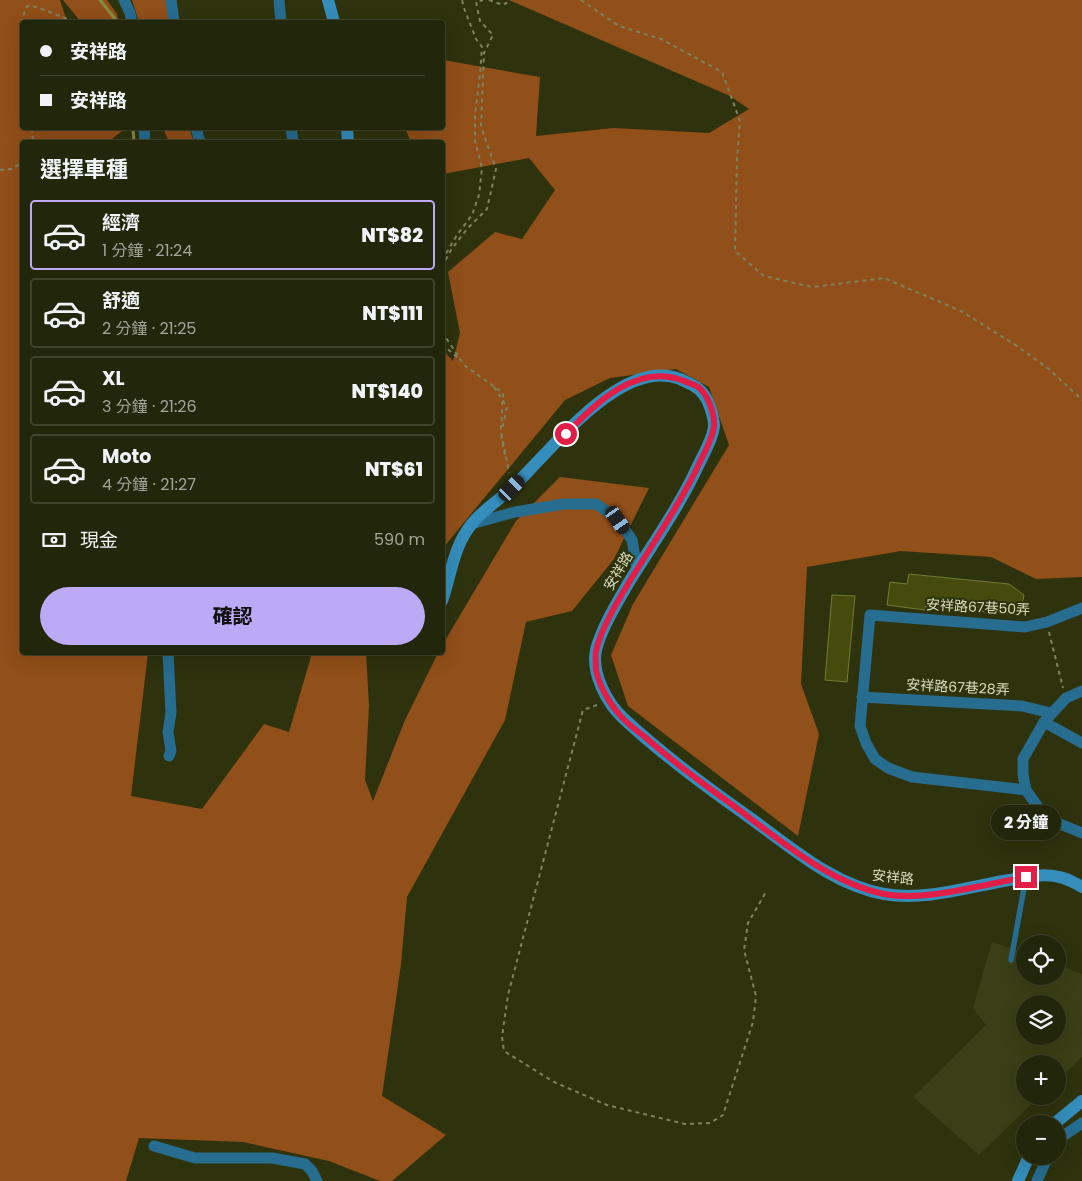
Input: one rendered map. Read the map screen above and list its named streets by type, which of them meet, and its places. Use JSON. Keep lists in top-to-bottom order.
{
  "streets": {
    "street": ["安祥路", "安祥路67巷50弄", "安祥路67巷28弄"]
  },
  "crossings": [
    ["安祥路67巷50弄", "安祥路67巷28弄"]
  ],
  "page": {
    "banner": ["安祥路", "安祥路"],
    "heading": "選擇車種",
    "list": [
      {
        "name": "經濟",
        "note": "1 分鐘 · 21:24",
        "value": "NT$82"
      },
      {
        "name": "舒適",
        "note": "2 分鐘 · 21:25",
        "value": "NT$111"
      },
      {
        "name": "XL",
        "note": "3 分鐘 · 21:26",
        "value": "NT$140"
      },
      {
        "name": "Moto",
        "note": "4 分鐘 · 21:27",
        "value": "NT$61"
      }
    ],
    "pay": ["現金", "590 m"],
    "buttons": "確認",
    "bubble": "2 分鐘",
    "map_buttons": ["+", "−"]
  }
}
